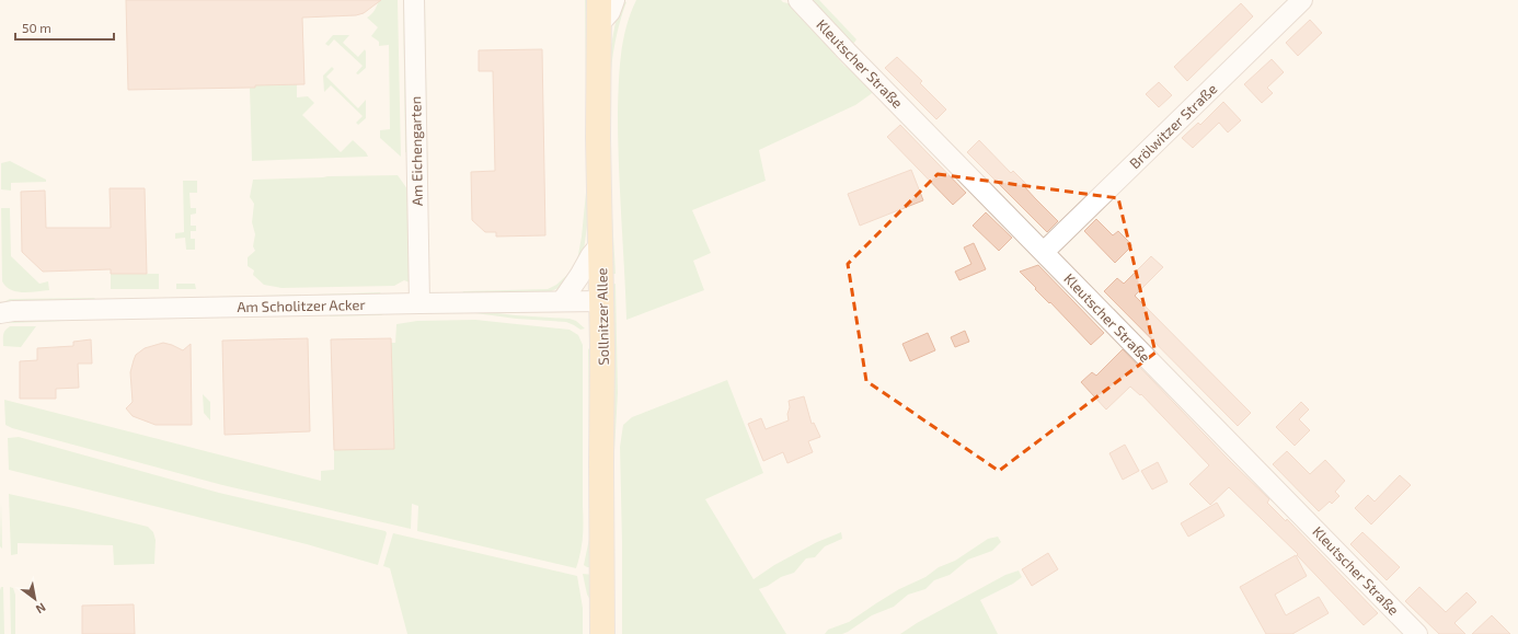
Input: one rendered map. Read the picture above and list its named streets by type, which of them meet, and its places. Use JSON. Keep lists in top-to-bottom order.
{
  "streets": {
    "main road": ["Sollnitzer Allee"],
    "street": [
      "Kleutscher Straße",
      "Brölwitzer Straße",
      "Am Eichengarten",
      "Am Scholitzer Acker"
    ]
  },
  "crossings": [
    ["Kleutscher Straße", "Brölwitzer Straße"],
    ["Am Eichengarten", "Am Scholitzer Acker"],
    ["Am Scholitzer Acker", "Sollnitzer Allee"]
  ],
  "scale_bar": "50 m",
  "north": "bottom right"
}
